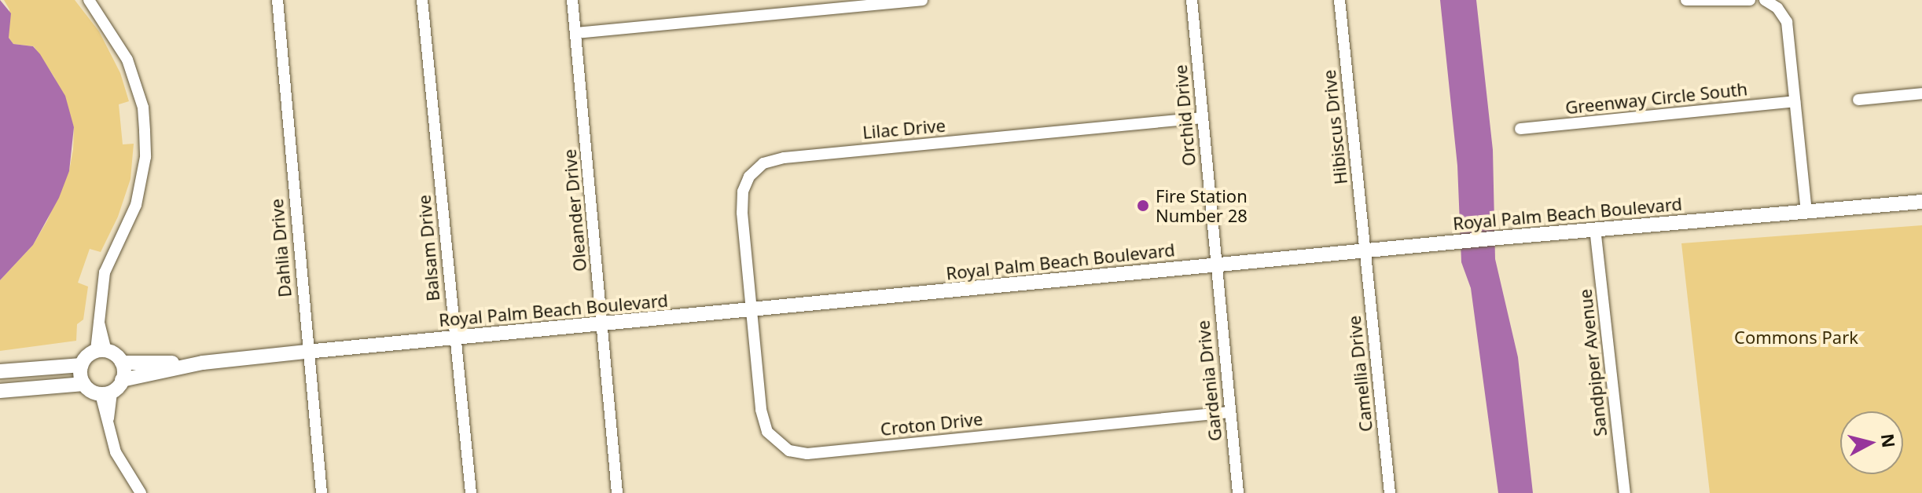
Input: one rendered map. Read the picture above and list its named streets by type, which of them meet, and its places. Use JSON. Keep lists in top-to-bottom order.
{
  "streets": {
    "street": [
      "Greenway Circle South",
      "Orchid Drive",
      "Hibiscus Drive",
      "Lilac Drive",
      "Oleander Drive",
      "Royal Palm Beach Boulevard",
      "Dahlia Drive",
      "Balsam Drive",
      "Sandpiper Avenue",
      "Camellia Drive",
      "Gardenia Drive",
      "Croton Drive"
    ]
  },
  "crossings": [
    ["Orchid Drive", "Lilac Drive"],
    ["Orchid Drive", "Royal Palm Beach Boulevard"],
    ["Orchid Drive", "Gardenia Drive"],
    ["Hibiscus Drive", "Royal Palm Beach Boulevard"],
    ["Hibiscus Drive", "Camellia Drive"],
    ["Lilac Drive", "Royal Palm Beach Boulevard"],
    ["Lilac Drive", "Croton Drive"],
    ["Oleander Drive", "Royal Palm Beach Boulevard"],
    ["Royal Palm Beach Boulevard", "Dahlia Drive"],
    ["Royal Palm Beach Boulevard", "Balsam Drive"],
    ["Royal Palm Beach Boulevard", "Sandpiper Avenue"],
    ["Royal Palm Beach Boulevard", "Camellia Drive"],
    ["Royal Palm Beach Boulevard", "Gardenia Drive"],
    ["Royal Palm Beach Boulevard", "Croton Drive"],
    ["Gardenia Drive", "Croton Drive"]
  ],
  "parks": ["Commons Park"],
  "places": ["Fire Station Number 28"],
  "north": "right"
}
